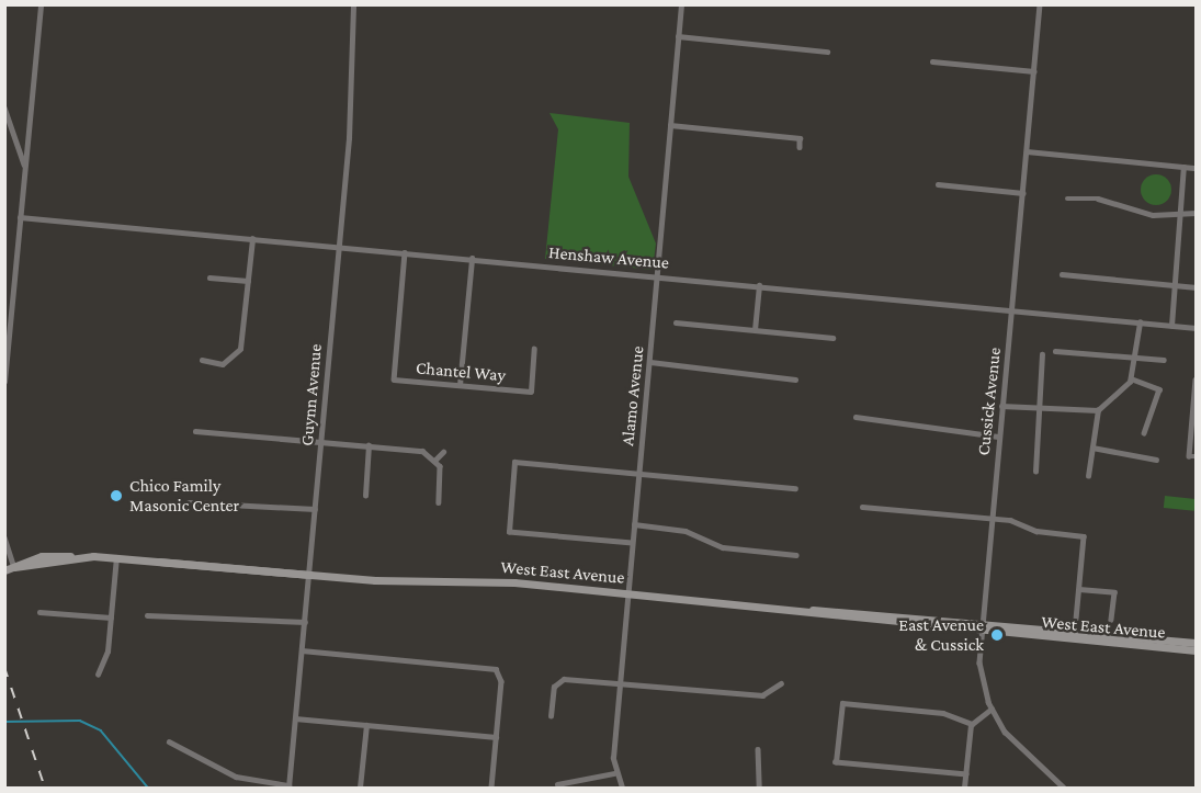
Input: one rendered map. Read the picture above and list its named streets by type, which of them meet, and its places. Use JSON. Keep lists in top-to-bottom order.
{
  "streets": {
    "main road": ["West East Avenue"],
    "street": [
      "Henshaw Avenue",
      "Chantel Way",
      "Guynn Avenue",
      "Alamo Avenue",
      "Cussick Avenue"
    ]
  },
  "crossings": [
    ["Henshaw Avenue", "Chantel Way"],
    ["Henshaw Avenue", "Guynn Avenue"],
    ["Henshaw Avenue", "Alamo Avenue"],
    ["Henshaw Avenue", "Cussick Avenue"],
    ["Guynn Avenue", "West East Avenue"],
    ["Alamo Avenue", "West East Avenue"],
    ["Cussick Avenue", "West East Avenue"]
  ],
  "places": ["Chico Family Masonic Center", "East Avenue & Cussick"]
}
